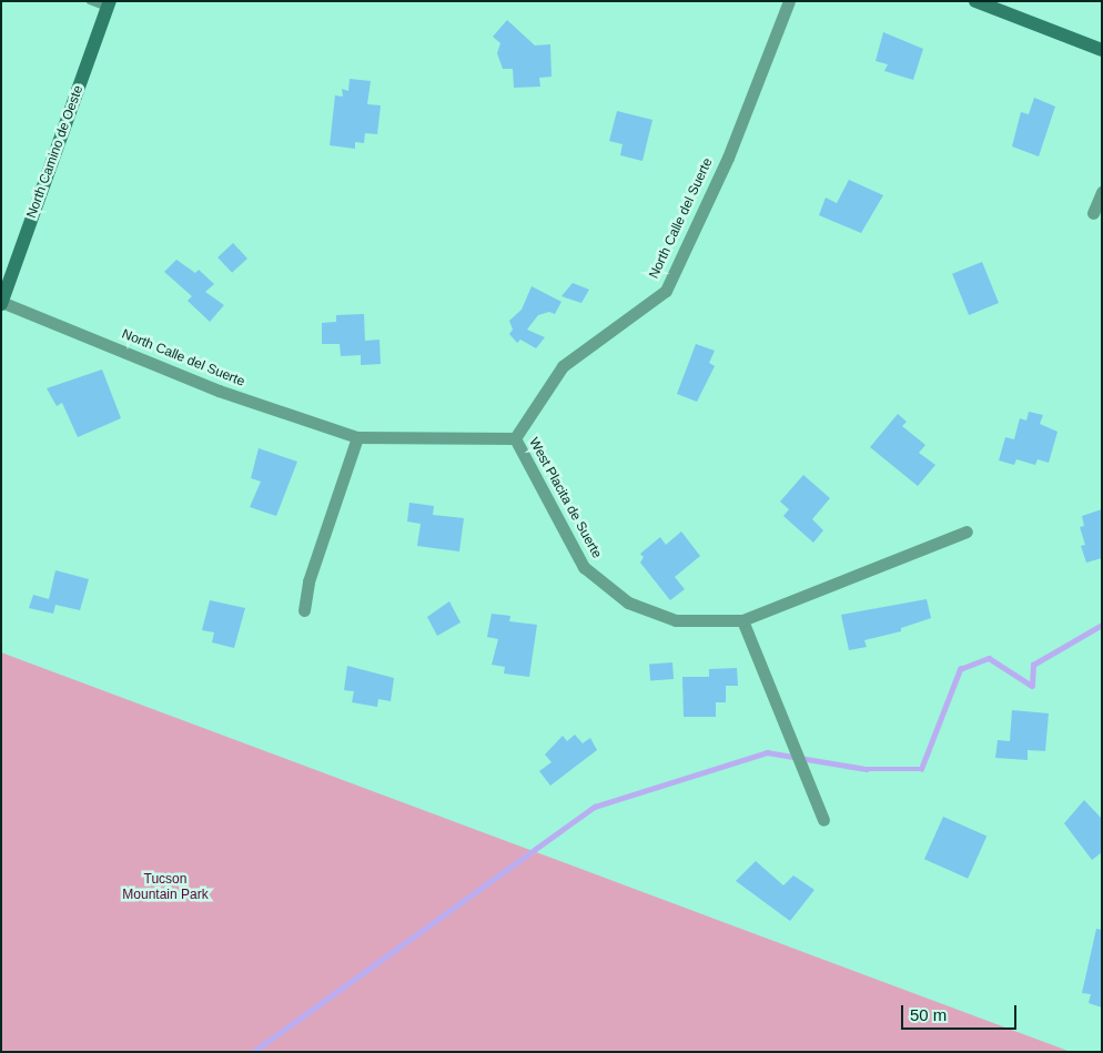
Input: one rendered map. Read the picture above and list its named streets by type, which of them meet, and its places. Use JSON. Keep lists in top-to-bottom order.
{
  "streets": {
    "street": ["North Camino de Oeste", "North Calle del Suerte", "West Placita de Suerte"]
  },
  "crossings": [
    ["North Camino de Oeste", "North Calle del Suerte"],
    ["North Calle del Suerte", "West Placita de Suerte"]
  ],
  "parks": ["Tucson Mountain Park"],
  "scale_bar": "50 m"
}
